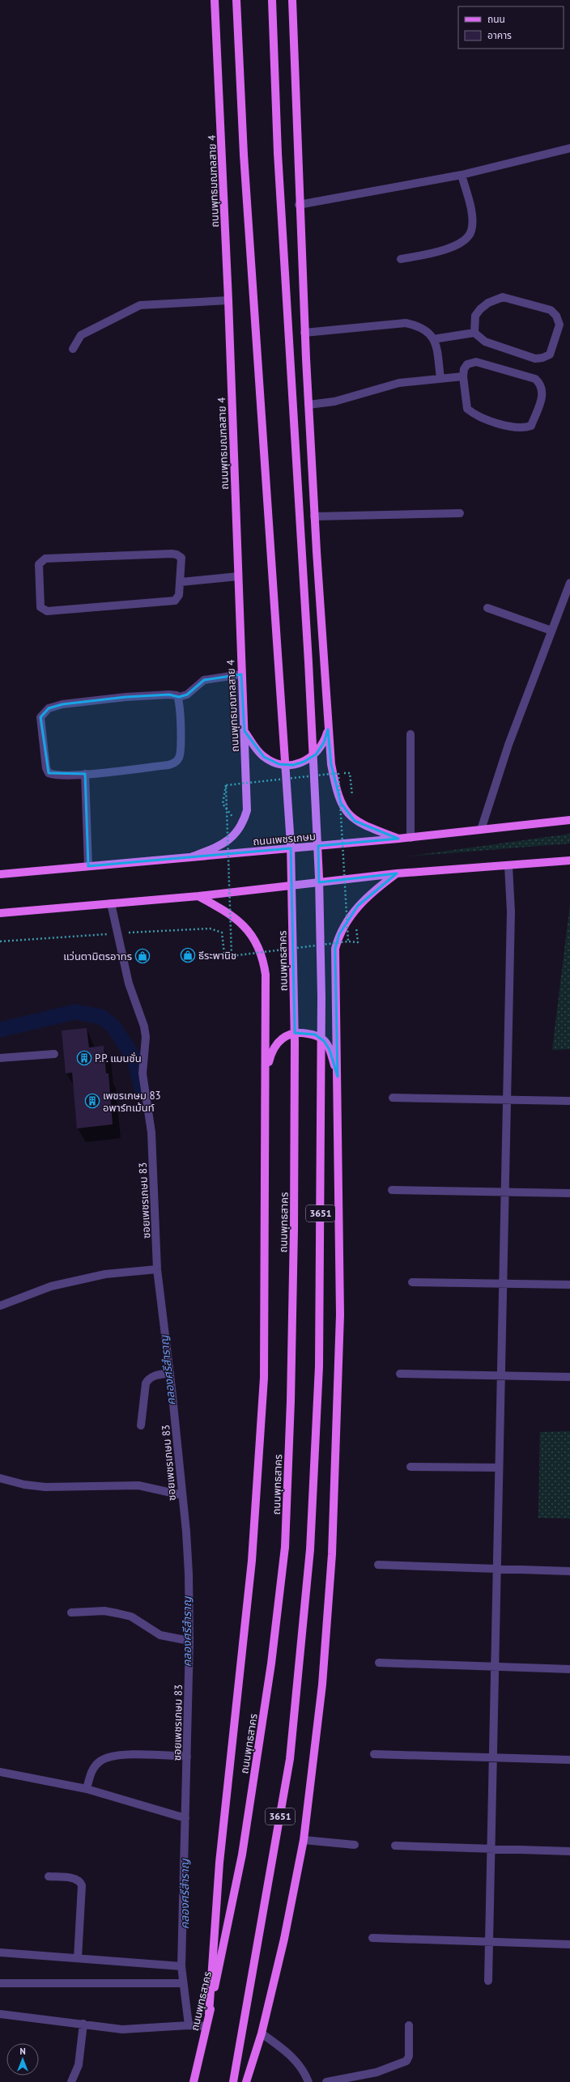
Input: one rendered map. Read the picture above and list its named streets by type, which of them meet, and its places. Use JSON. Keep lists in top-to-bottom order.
{
  "streets": {
    "main road": [
      "ถนนพุทธมณฑลสาย 4",
      "ถนนเพชรเกษม",
      "ถนนพุทธสาคร",
      "3651"
    ],
    "street": ["ซอยเพชรเกษม 83"]
  },
  "crossings": [
    ["ถนนพุทธมณฑลสาย 4", "ถนนเพชรเกษม"]
  ],
  "water": ["คลองศรีสำราญ"],
  "places": {
    "shop": ["ธีระพานิช", "แว่นตามิตรอาทร"],
    "building": ["P.P. แมนชั่น", "เพชรเกษม 83 อพาร์ทเม้นท์"]
  },
  "legend": ["ถนน", "อาคาร"],
  "north": "top"
}
